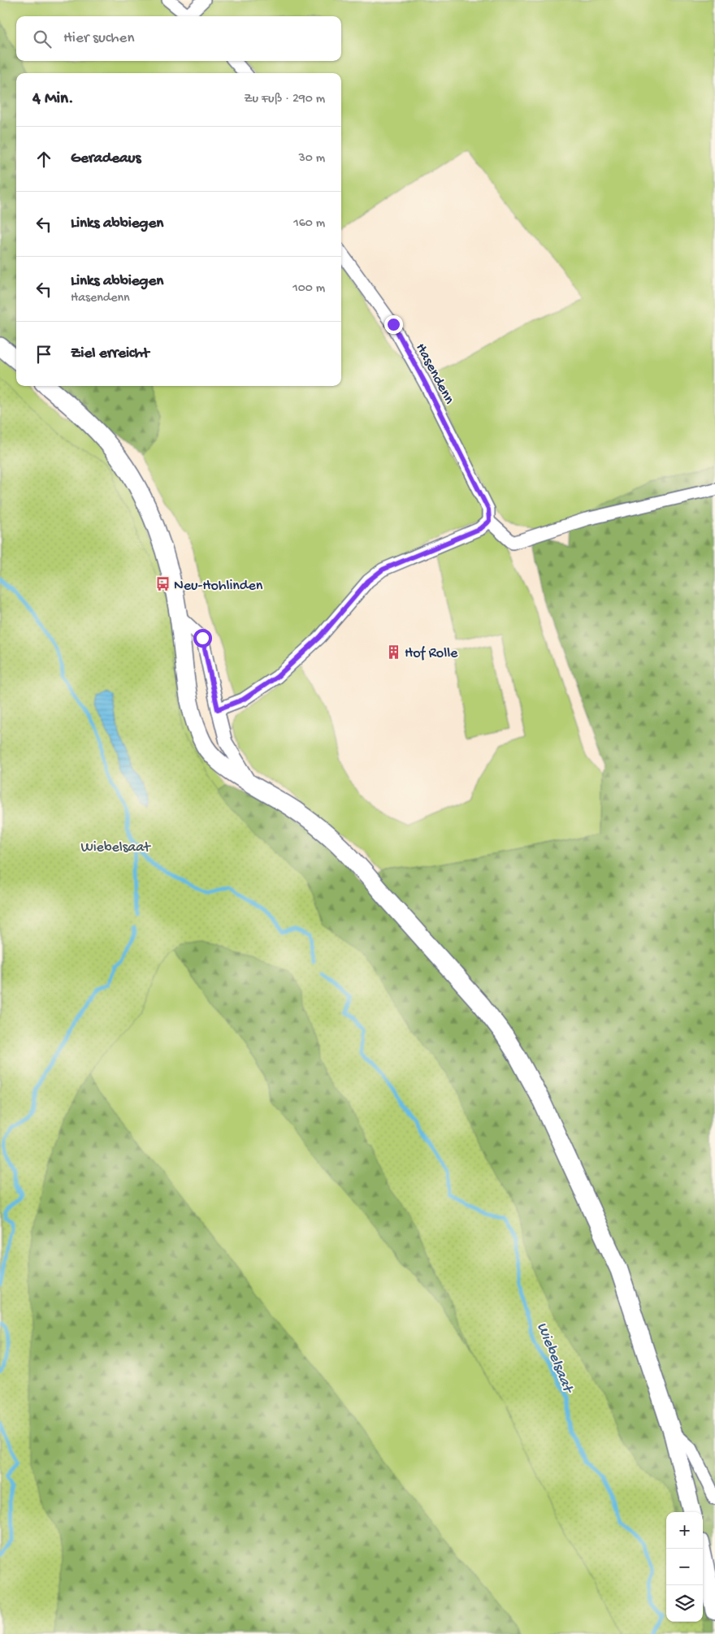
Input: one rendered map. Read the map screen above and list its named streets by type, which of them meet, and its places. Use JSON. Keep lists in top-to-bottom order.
{
  "streets": {
    "street": ["Hasendenn"]
  },
  "water": ["Wiebelsaat"],
  "parks": ["Wiebelsaat"],
  "places": {
    "bus stop": ["Neu-Hohlinden"],
    "building": ["Hof Rolle"]
  },
  "page": {
    "search": "Hier suchen",
    "heading": ["4 Min.", "Zu Fuß · 290 m"],
    "list": [
      ["Geradeaus", "30 m"],
      ["Links abbiegen", "160 m"],
      ["Links abbiegen", "Hasendenn", "100 m"],
      "Ziel erreicht"
    ],
    "map_buttons": ["+", "−"]
  }
}
